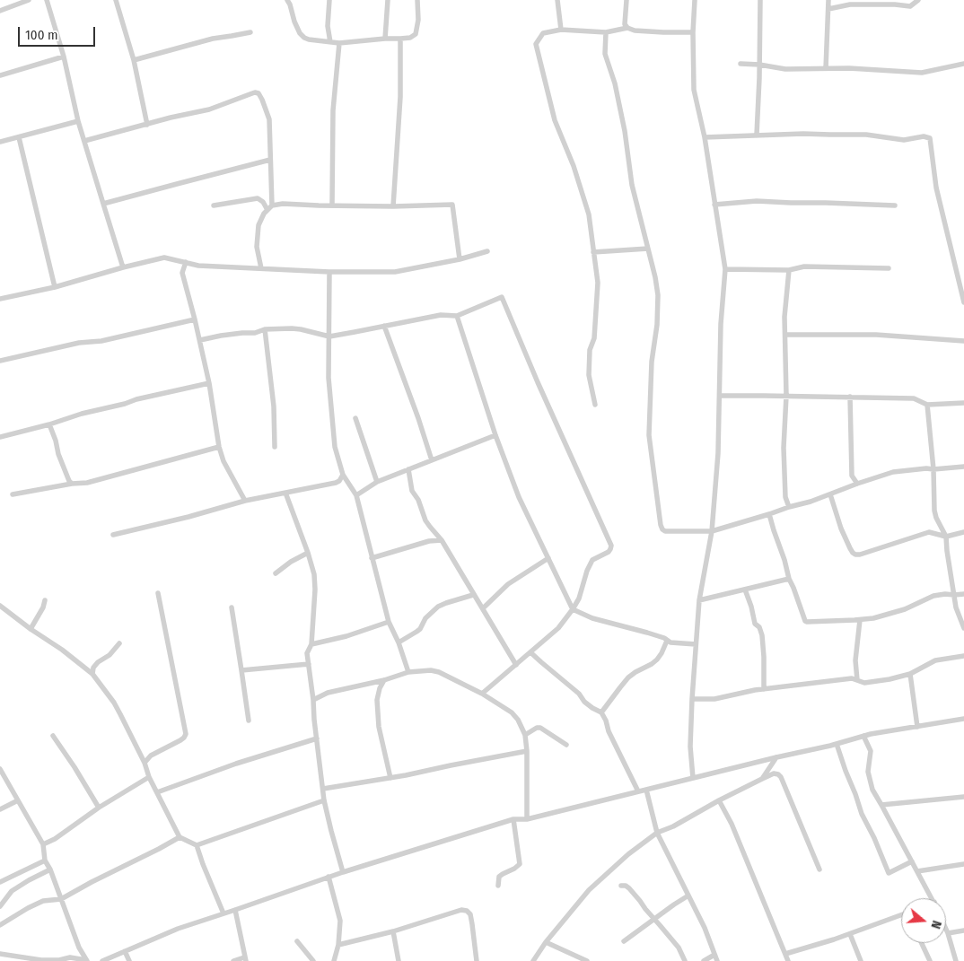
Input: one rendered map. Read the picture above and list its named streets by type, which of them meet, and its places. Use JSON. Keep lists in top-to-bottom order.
{
  "scale_bar": "100 m",
  "north": "right"
}
